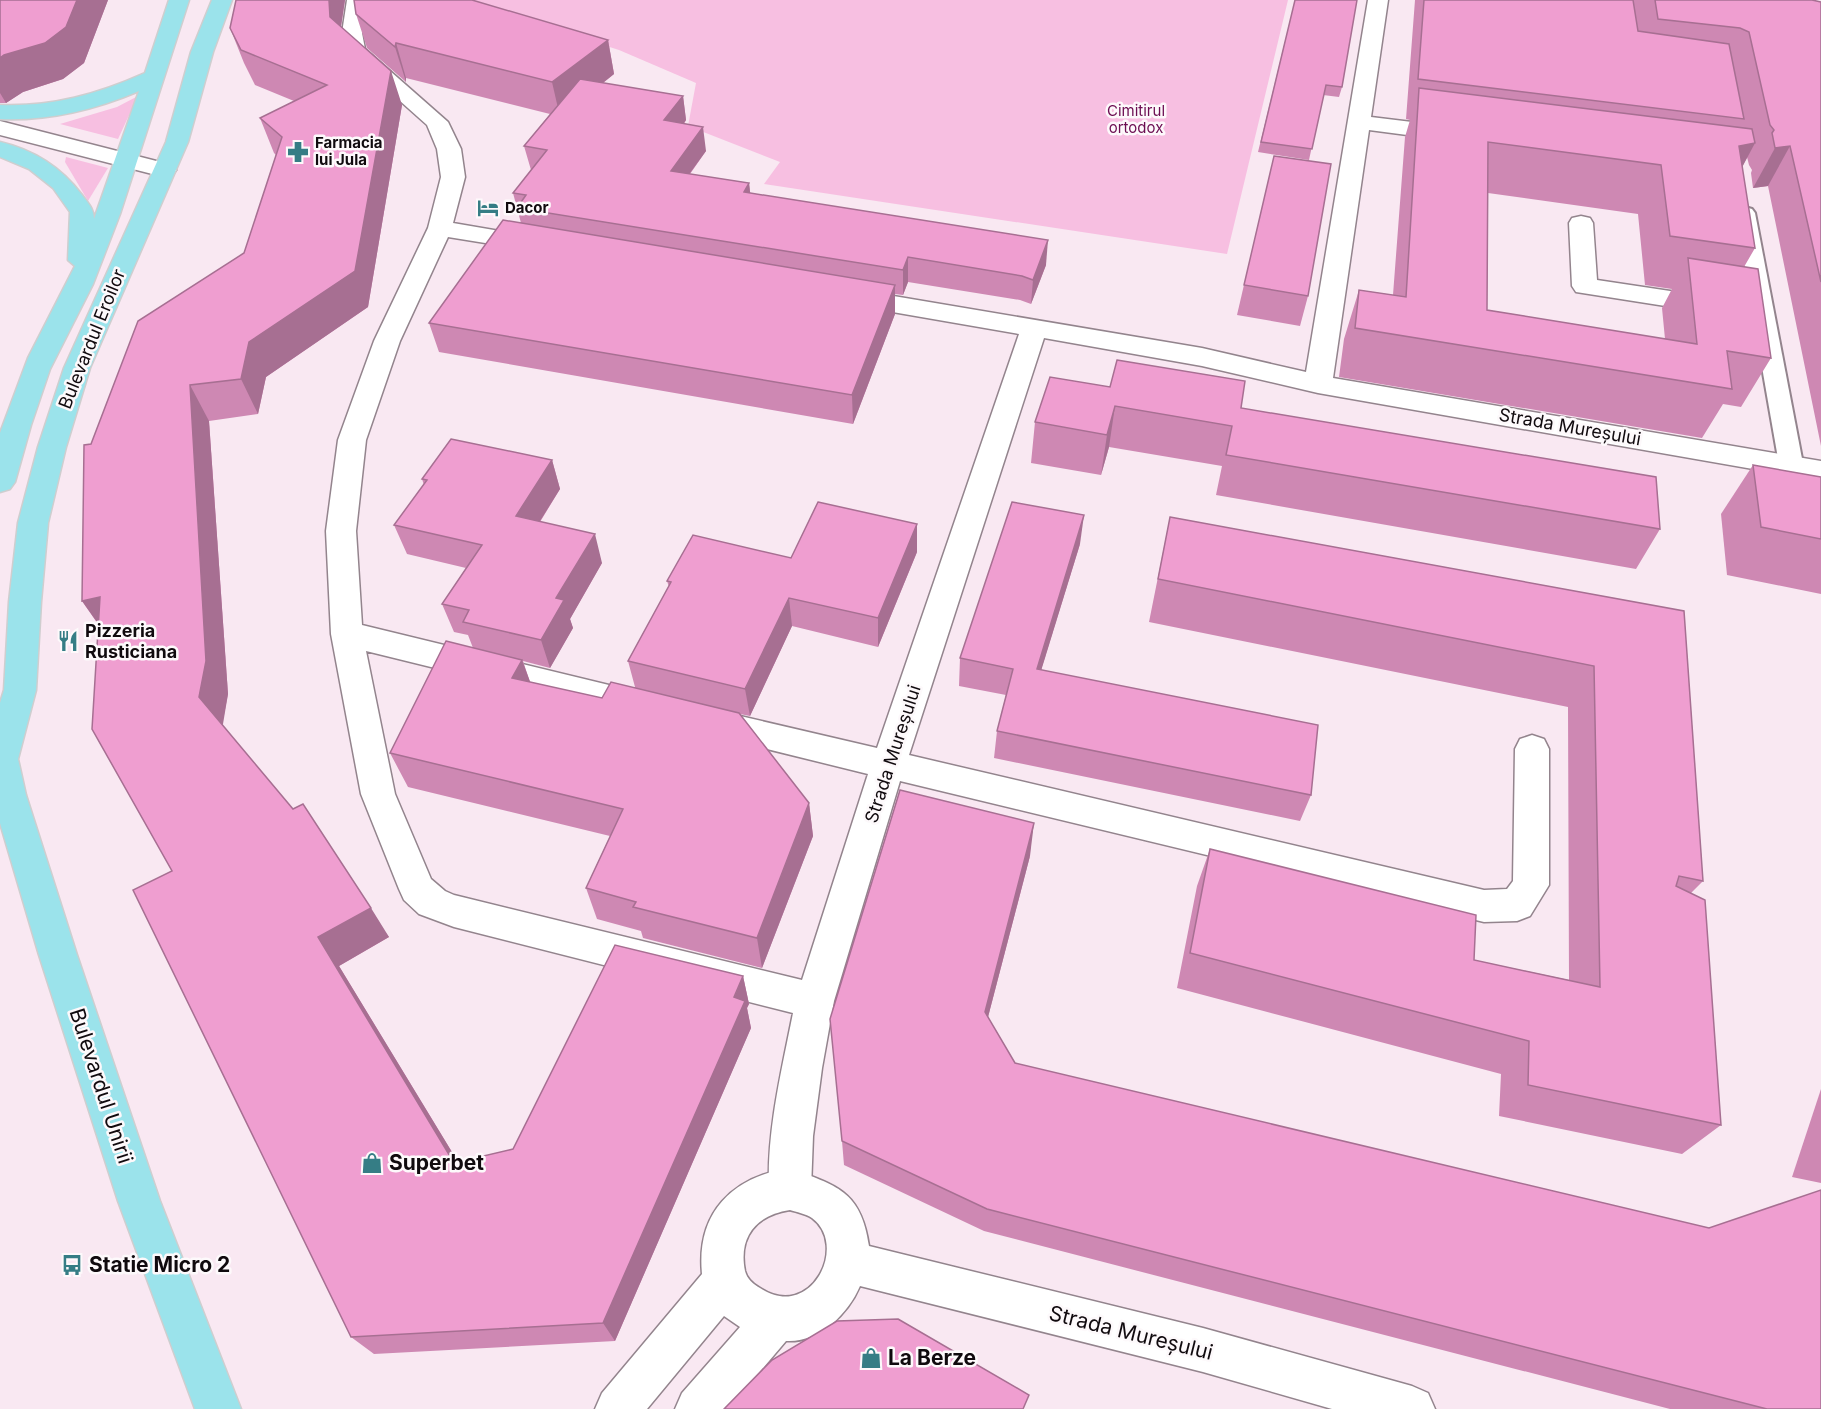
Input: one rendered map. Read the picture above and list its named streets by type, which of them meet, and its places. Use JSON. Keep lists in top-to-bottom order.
{
  "streets": {
    "main road": ["Bulevardul Eroilor", "Bulevardul Unirii"],
    "street": ["Strada Mureșului"]
  },
  "crossings": [
    ["Bulevardul Eroilor", "Bulevardul Unirii"]
  ],
  "parks": ["Cimitirul ortodox"],
  "places": {
    "pharmacy": ["Farmacia lui Jula"],
    "hotel": ["Dacor"],
    "restaurant": ["Pizzeria Rusticiana"],
    "shop": ["Superbet", "La Berze"],
    "bus stop": ["Statie Micro 2"]
  }
}
